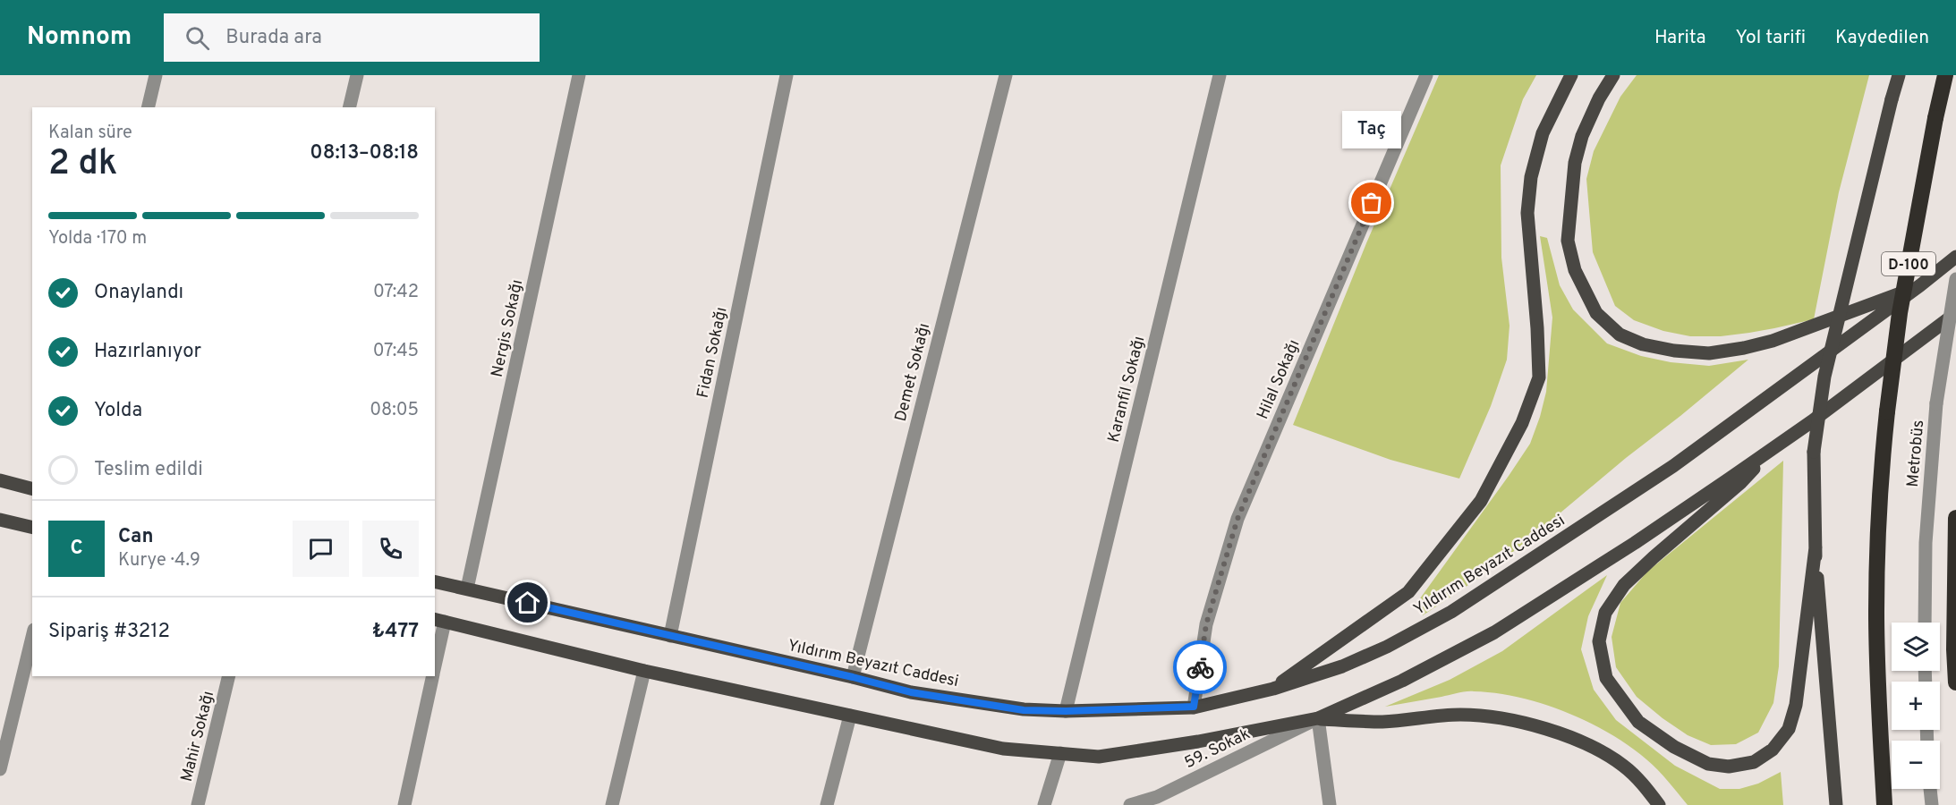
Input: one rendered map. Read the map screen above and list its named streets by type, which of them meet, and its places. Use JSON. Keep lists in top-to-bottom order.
{
  "streets": {
    "highway": ["D-100"],
    "main road": ["Yıldırım Beyazıt Caddesi"],
    "street": [
      "Nergis Sokağı",
      "Fidan Sokağı",
      "Demet Sokağı",
      "Hilal Sokağı",
      "Karanfil Sokağı",
      "Metrobüs",
      "Mahir Sokağı",
      "59. Sokak"
    ]
  },
  "crossings": [
    ["Nergis Sokağı", "Yıldırım Beyazıt Caddesi"],
    ["Fidan Sokağı", "Yıldırım Beyazıt Caddesi"],
    ["Demet Sokağı", "Yıldırım Beyazıt Caddesi"],
    ["Hilal Sokağı", "Yıldırım Beyazıt Caddesi"],
    ["Karanfil Sokağı", "Yıldırım Beyazıt Caddesi"]
  ],
  "places": ["Taç"],
  "page": {
    "header": "Nomnom",
    "search": "Burada ara",
    "nav": ["Harita", "Yol tarifi", "Kaydedilen"],
    "heading": ["2 dk", "Kalan süre", "08:13–08:18"],
    "panel": [
      "Can",
      "Kurye · 4.9",
      "Sipariş #3212",
      "₺477"
    ],
    "bubble": "Taç",
    "bar": "Yolda · 170 m",
    "list": [
      ["Onaylandı", "07:42"],
      ["Hazırlanıyor", "07:45"],
      ["Yolda", "08:05"],
      "Teslim edildi"
    ],
    "round": "C",
    "map_buttons": ["+", "−"]
  }
}
